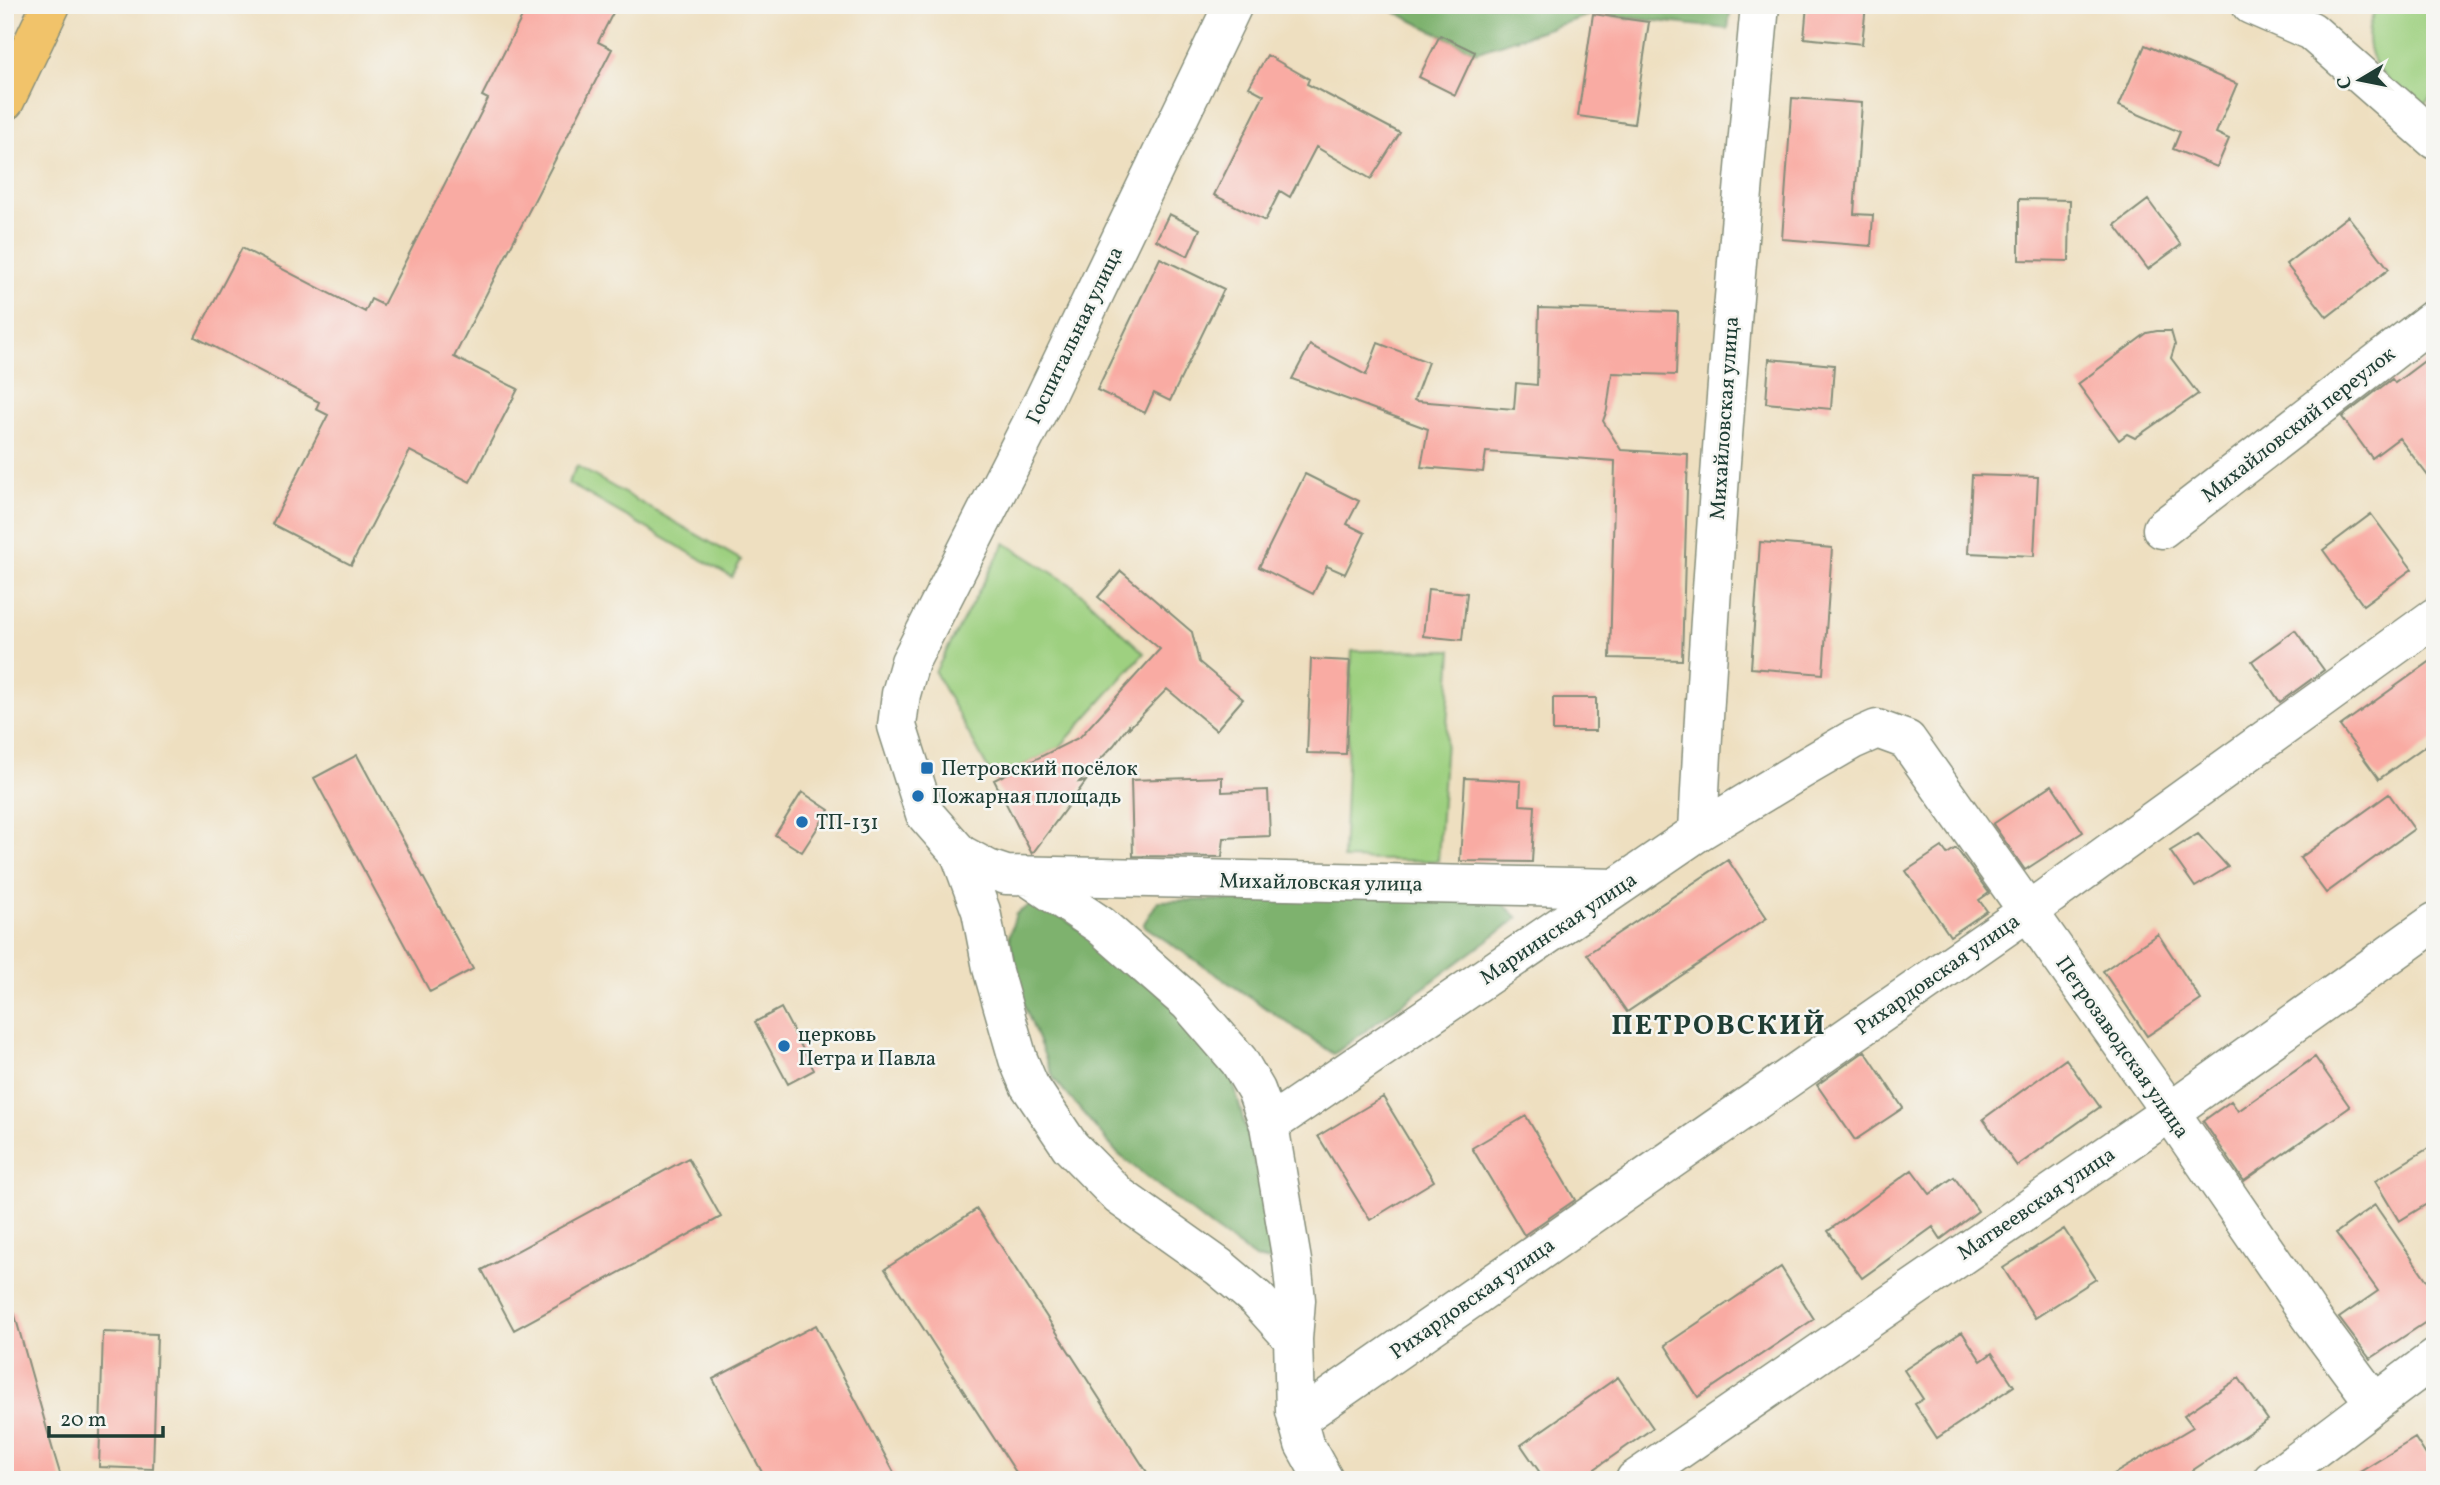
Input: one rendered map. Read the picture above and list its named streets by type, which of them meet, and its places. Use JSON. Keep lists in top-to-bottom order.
{
  "streets": {
    "street": [
      "Госпитальная улица",
      "Михайловская улица",
      "Михайловский переулок",
      "Мариинская улица",
      "Рихардовская улица",
      "Петрозаводская улица",
      "Матвеевская улица"
    ]
  },
  "crossings": [
    ["Михайловская улица", "Мариинская улица"],
    ["Мариинская улица", "Петрозаводская улица"],
    ["Рихардовская улица", "Петрозаводская улица"],
    ["Петрозаводская улица", "Матвеевская улица"]
  ],
  "districts": ["ПЕТРОВСКИЙ"],
  "places": {
    "transit": ["Петровский посёлок"],
    "other": ["Пожарная площадь", "ТП-131", "церковь Петра и Павла"]
  },
  "scale_bar": "20 m",
  "north": "left"
}
